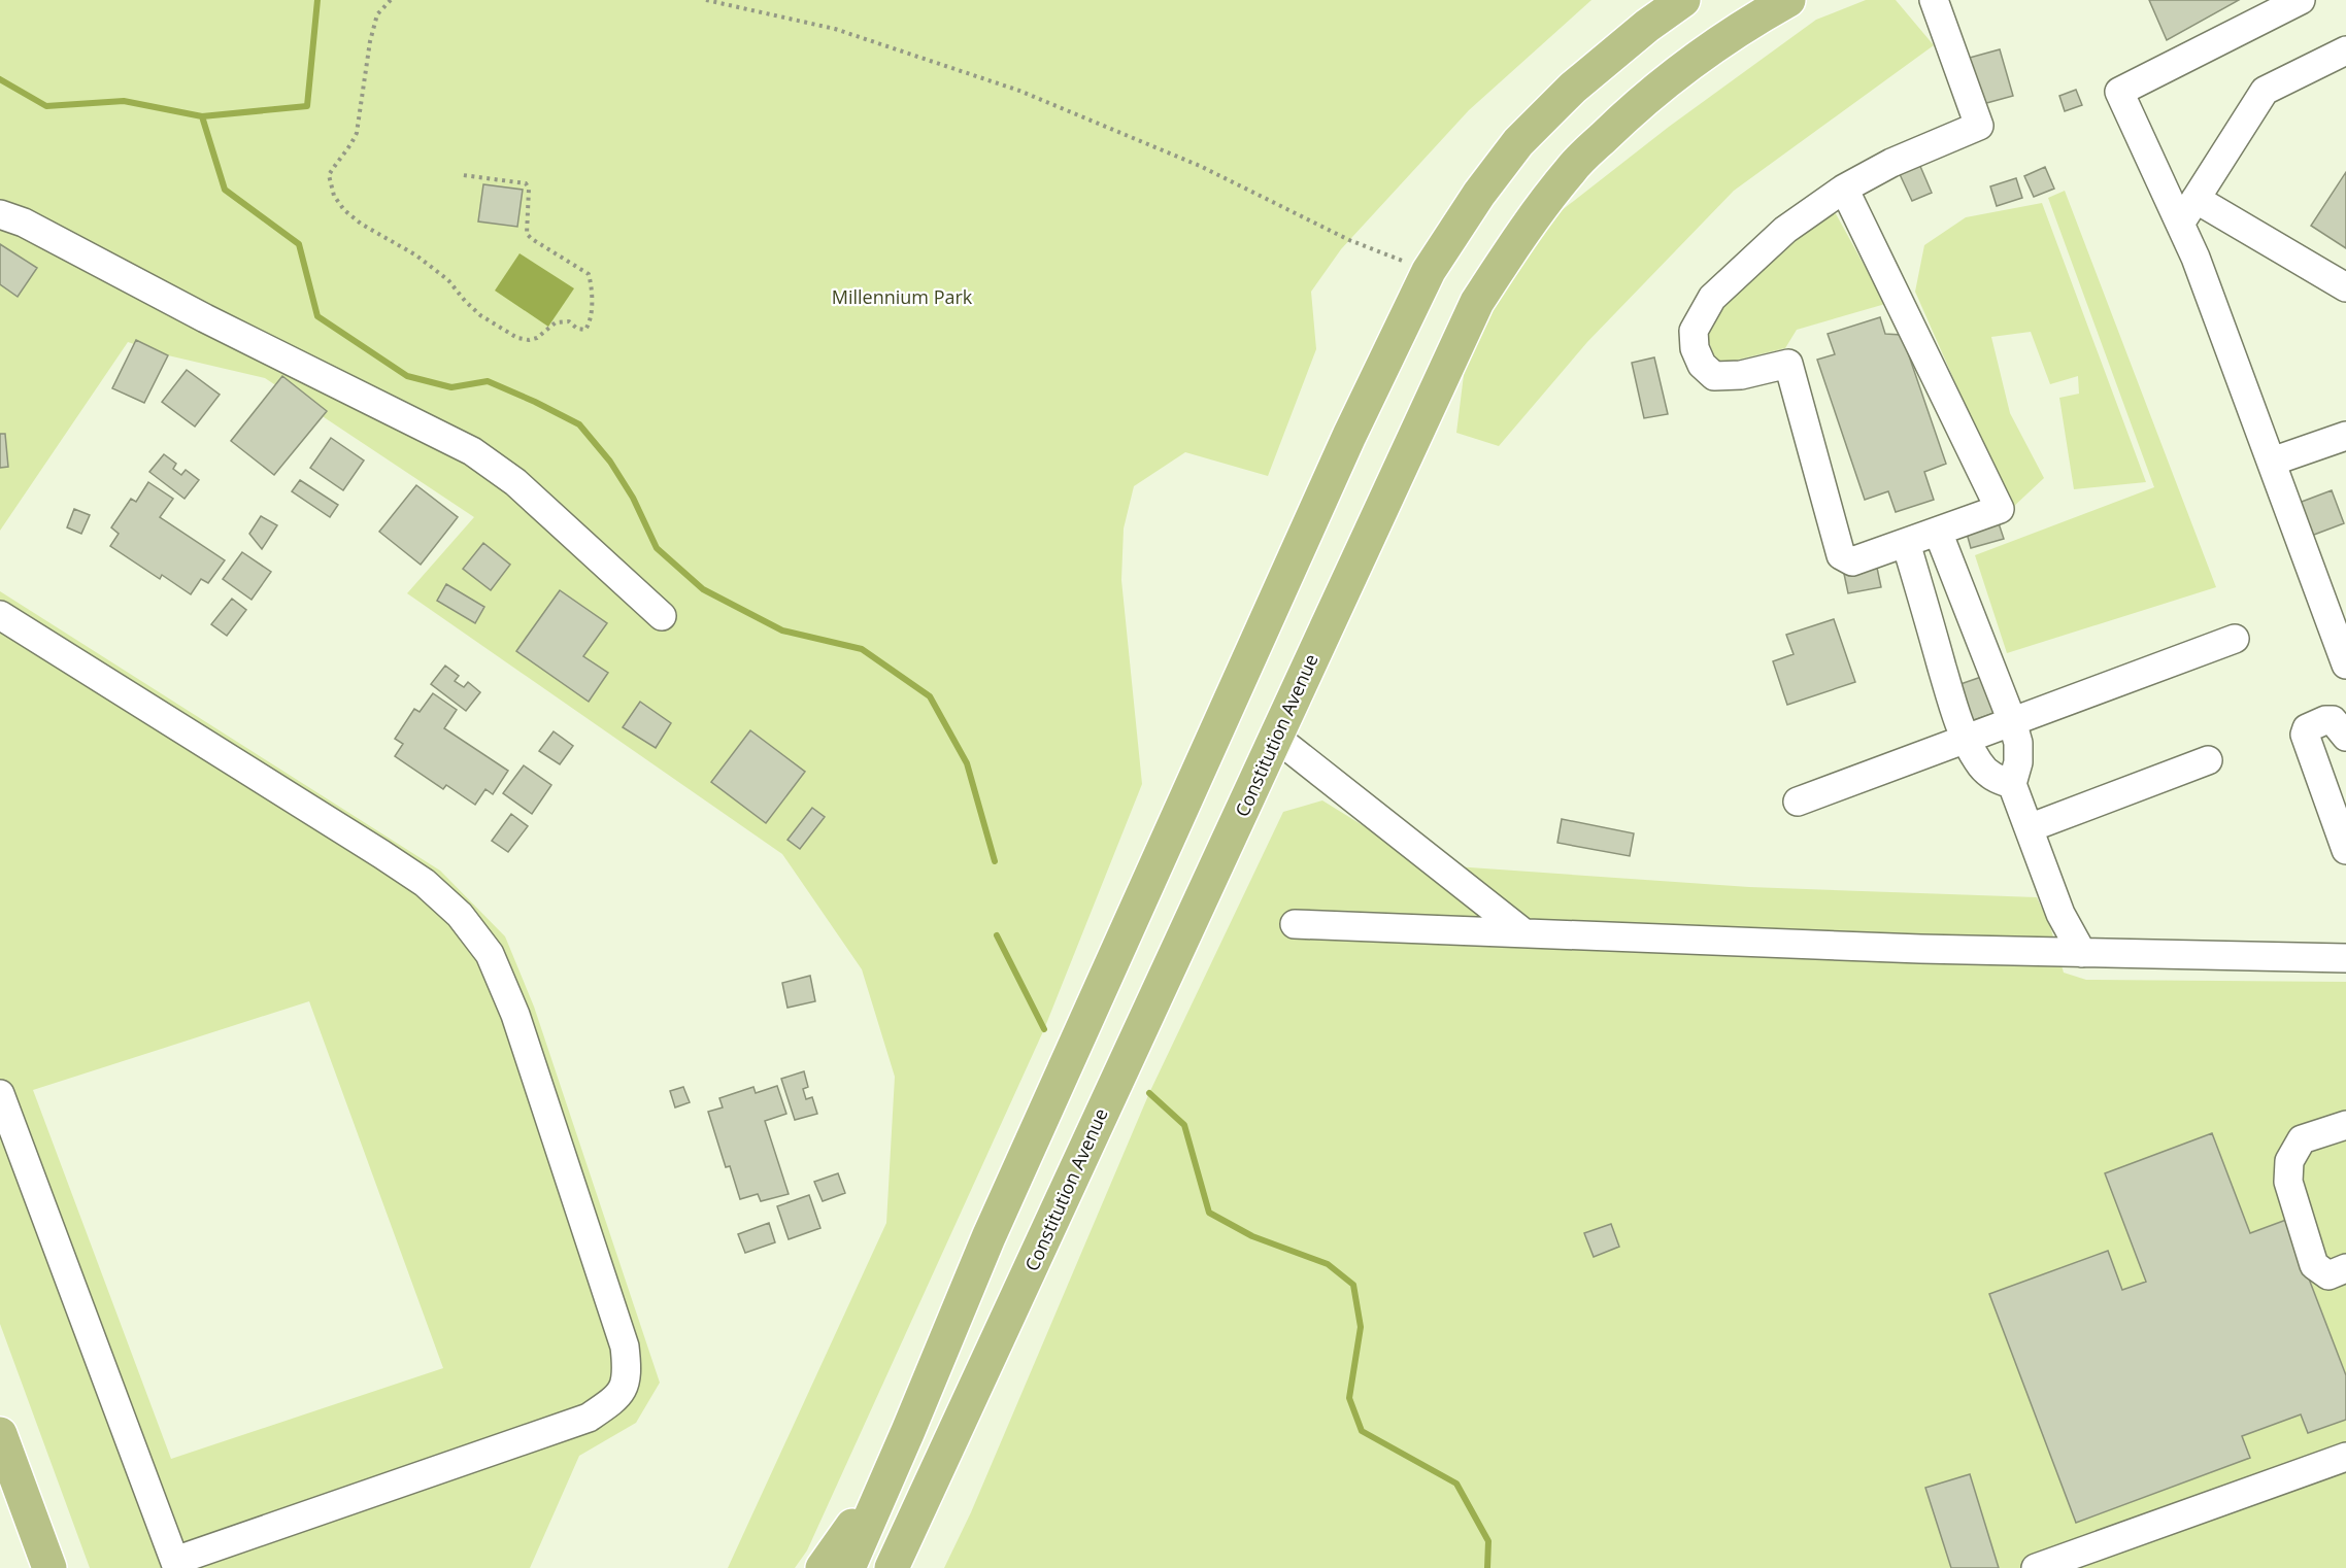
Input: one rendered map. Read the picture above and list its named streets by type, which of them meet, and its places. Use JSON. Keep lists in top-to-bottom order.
{
  "streets": {
    "main road": ["Constitution Avenue"]
  },
  "parks": ["Millennium Park"]
}
